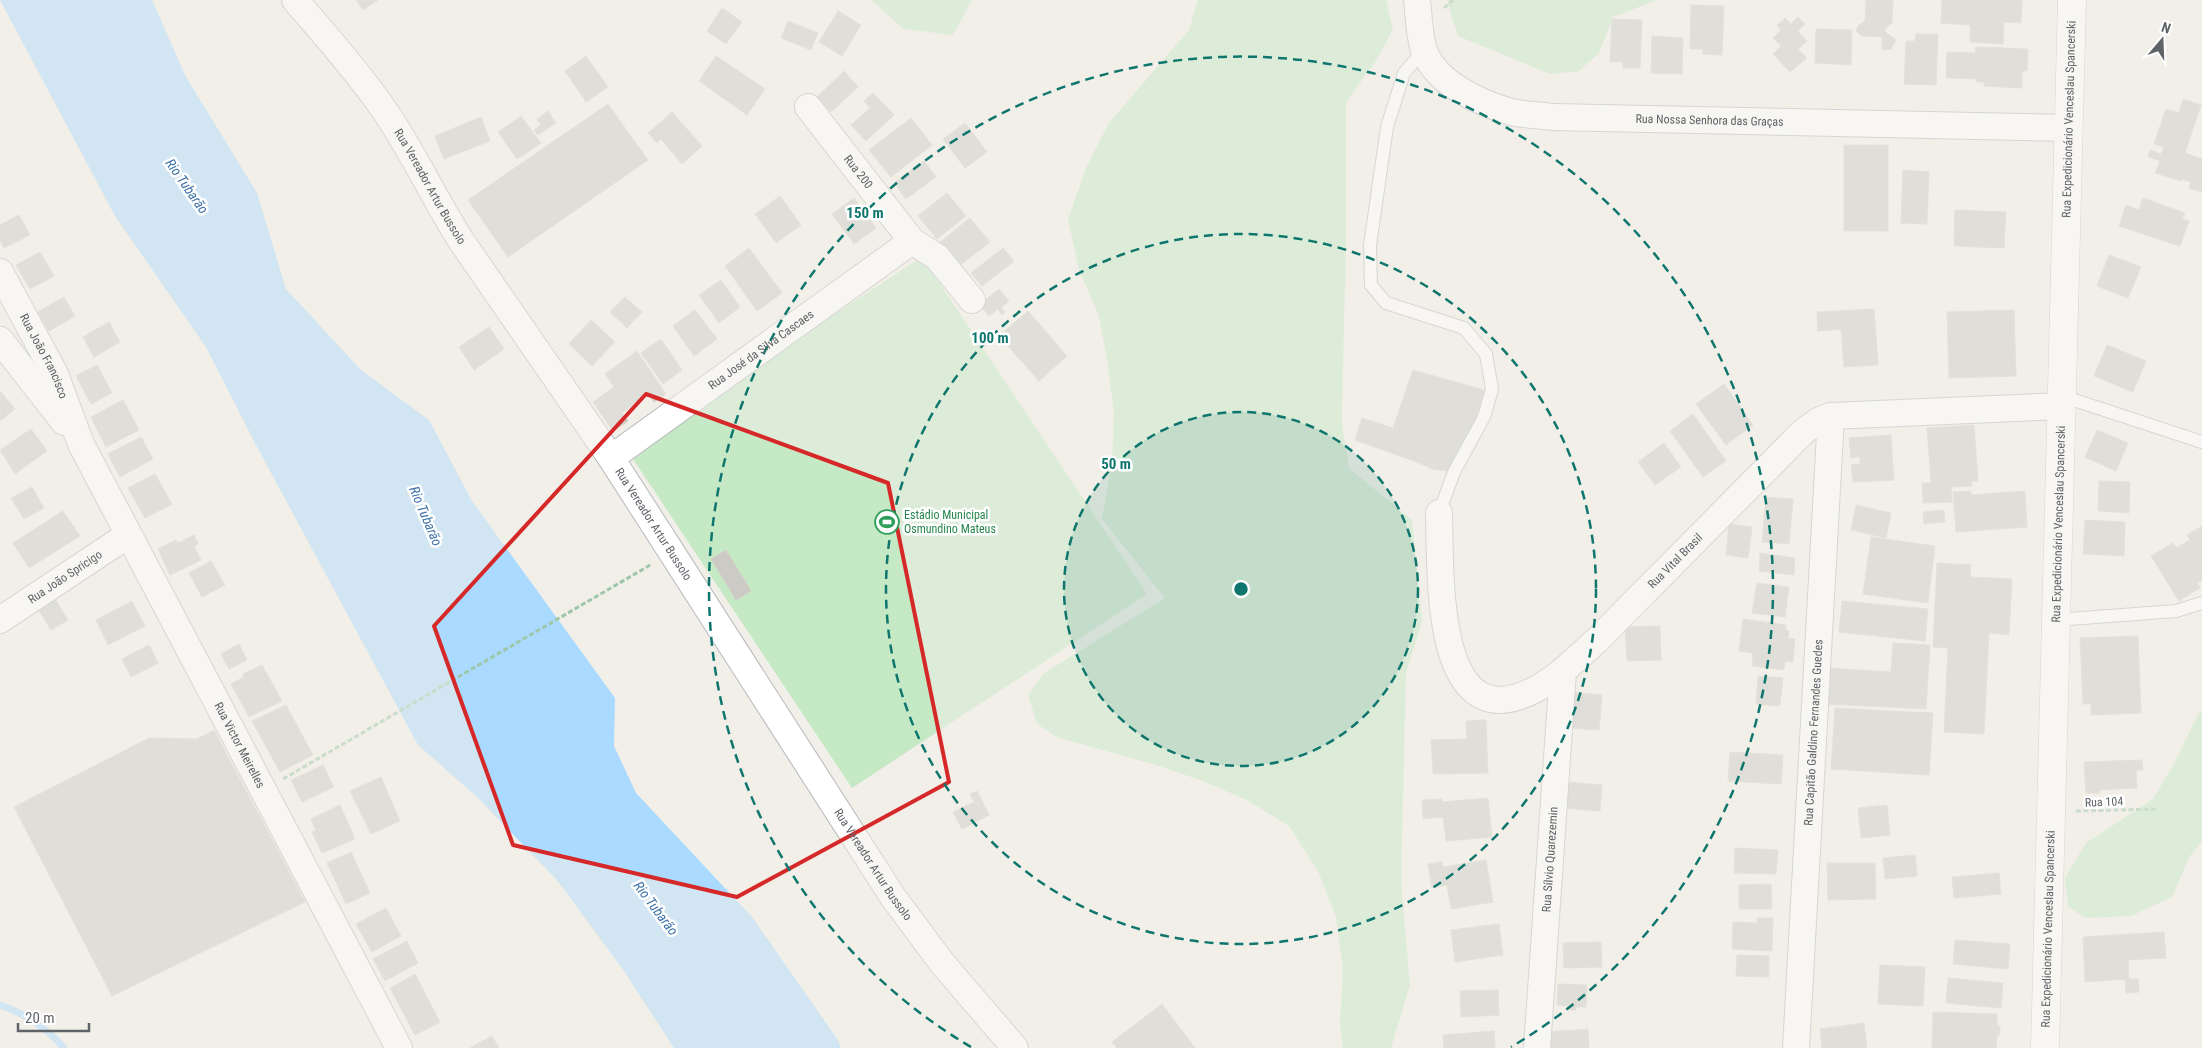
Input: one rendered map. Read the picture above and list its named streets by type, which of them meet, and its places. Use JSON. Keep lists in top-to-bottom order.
{
  "streets": {
    "street": [
      "Rua Expedicionário Venceslau Spancerski",
      "Rua Nossa Senhora das Graças",
      "Rua 200",
      "Rua Vereador Artur Bussolo",
      "Rua José da Silva Cascaes",
      "Rua João Francisco",
      "Rua Vital Brasil",
      "Rua João Spricigo",
      "Rua Capitão Galdino Fernandes Guedes",
      "Rua Victor Meirelles",
      "Rua Sílvio Quarezemin"
    ],
    "path": ["Rua 104"]
  },
  "crossings": [
    ["Rua Expedicionário Venceslau Spancerski", "Rua Nossa Senhora das Graças"],
    ["Rua Expedicionário Venceslau Spancerski", "Rua Vital Brasil"],
    ["Rua Expedicionário Venceslau Spancerski", "Rua 104"],
    ["Rua 200", "Rua José da Silva Cascaes"],
    ["Rua Vereador Artur Bussolo", "Rua José da Silva Cascaes"],
    ["Rua João Francisco", "Rua Victor Meirelles"],
    ["Rua Vital Brasil", "Rua Capitão Galdino Fernandes Guedes"],
    ["Rua Vital Brasil", "Rua Sílvio Quarezemin"],
    ["Rua João Spricigo", "Rua Victor Meirelles"]
  ],
  "water": ["Rio Tubarão"],
  "places": {
    "sports": ["Estádio Municipal Osmundino Mateus"]
  },
  "scale_bar": "20 m",
  "north": "top",
  "rings": ["150 m", "100 m", "50 m"]
}
